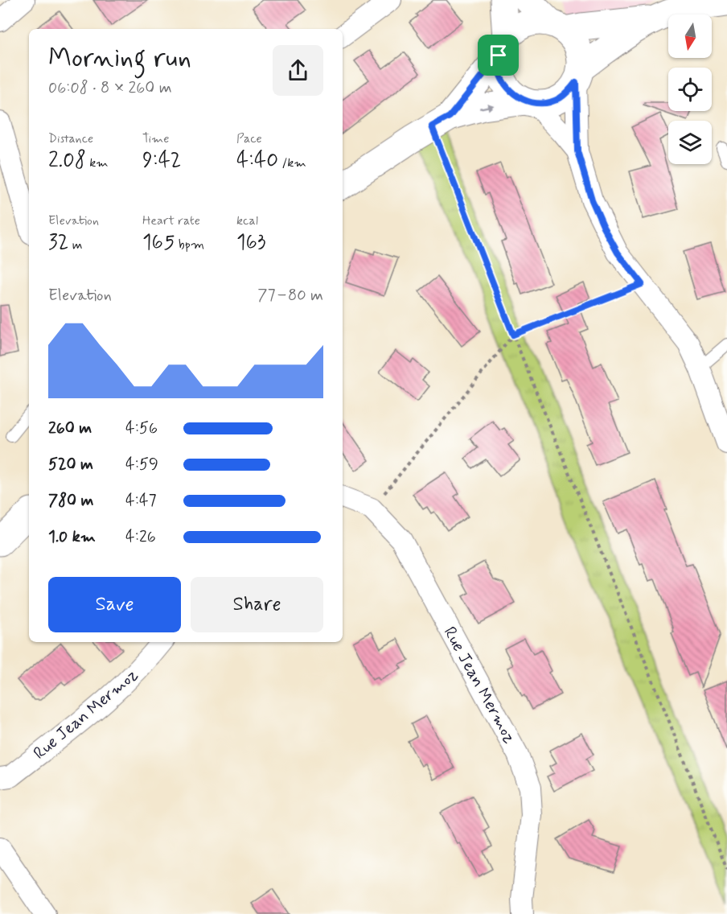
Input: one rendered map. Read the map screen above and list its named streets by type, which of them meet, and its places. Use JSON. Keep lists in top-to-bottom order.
{
  "streets": {
    "street": ["Rue Jean Mermoz"]
  },
  "north": "bottom",
  "page": {
    "heading": ["Morning run", "06:08 · 8 × 260 m"],
    "stats": [
      ["Distance", "2.08 km"],
      ["Time", "9:42"],
      ["Pace", "4:40 /km"],
      ["Elevation", "32 m"],
      ["Heart rate", "165 bpm"],
      ["kcal", "163"]
    ],
    "chart": ["Elevation", "77–80 m"],
    "list": [
      {
        "name": "260 m",
        "note": "4:56"
      },
      {
        "name": "520 m",
        "note": "4:59"
      },
      {
        "name": "780 m",
        "note": "4:47"
      },
      {
        "name": "1.0 km",
        "note": "4:26"
      }
    ],
    "buttons": ["Save", "Share"]
  }
}
